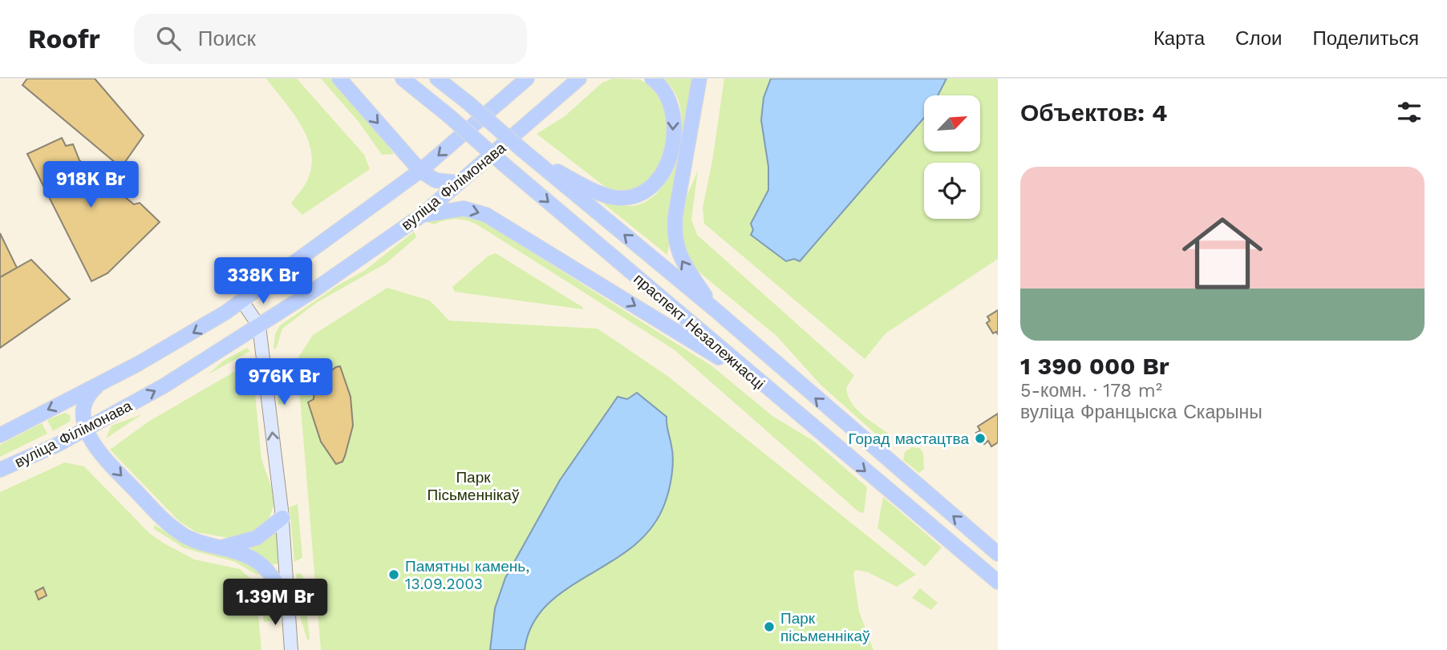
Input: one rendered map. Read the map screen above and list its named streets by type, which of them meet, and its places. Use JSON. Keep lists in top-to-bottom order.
{
  "streets": {
    "main road": ["вуліца Філімонава", "праспект Незалежнасці"]
  },
  "parks": ["Парк Пісьменнікаў"],
  "places": ["Горад мастацтва", "Памятны камень, 13.09.2003", "Парк пісьменнікаў"],
  "north": "top right",
  "page": {
    "header": "Roofr",
    "search": "Поиск",
    "nav": ["Карта", "Слои", "Поделиться"],
    "heading": "Объектов: 4",
    "list": [
      {
        "name": "1 390 000 Br",
        "note": "5-комн. · 178 m² · вуліца Францыска Скарыны"
      }
    ],
    "price": [
      "918K Br",
      "338K Br",
      "976K Br",
      "1.39M Br"
    ]
  }
}
